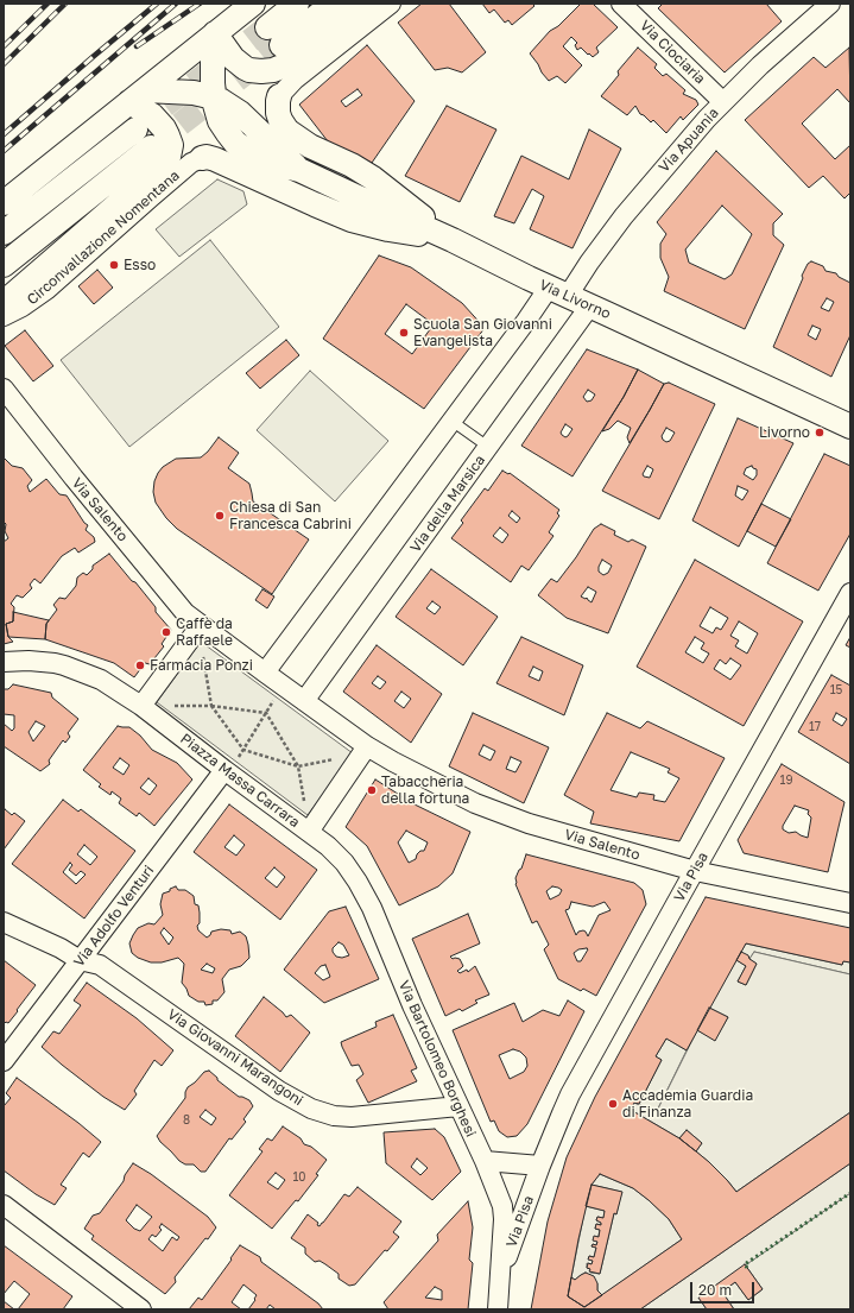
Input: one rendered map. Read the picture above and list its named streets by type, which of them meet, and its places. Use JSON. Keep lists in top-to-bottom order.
{
  "streets": {
    "street": [
      "Via Ciociaria",
      "Via Apuania",
      "Circonvallazione Nomentana",
      "Via Livorno",
      "Via della Marsica",
      "Via Salento",
      "Piazza Massa Carrara",
      "Via Pisa",
      "Via Adolfo Venturi",
      "Via Giovanni Marangoni",
      "Via Bartolomeo Borghesi"
    ]
  },
  "crossings": [
    ["Via Ciociaria", "Via Apuania"],
    ["Via Apuania", "Via Livorno"],
    ["Via Livorno", "Via della Marsica"],
    ["Via Salento", "Piazza Massa Carrara"],
    ["Via Salento", "Via Pisa"],
    ["Piazza Massa Carrara", "Via Adolfo Venturi"],
    ["Piazza Massa Carrara", "Via Bartolomeo Borghesi"],
    ["Via Pisa", "Via Bartolomeo Borghesi"],
    ["Via Adolfo Venturi", "Via Giovanni Marangoni"],
    ["Via Giovanni Marangoni", "Via Bartolomeo Borghesi"]
  ],
  "places": [
    "Esso",
    "Scuola San Giovanni Evangelista",
    "Livorno",
    "Chiesa di San Francesca Cabrini",
    "Caffè da Raffaele",
    "Farmacia Ponzi",
    "Tabaccheria della fortuna",
    "Accademia Guardia di Finanza"
  ],
  "house_numbers": [
    "15",
    "17",
    "19",
    "8",
    "10"
  ],
  "scale_bar": "20 m"
}
